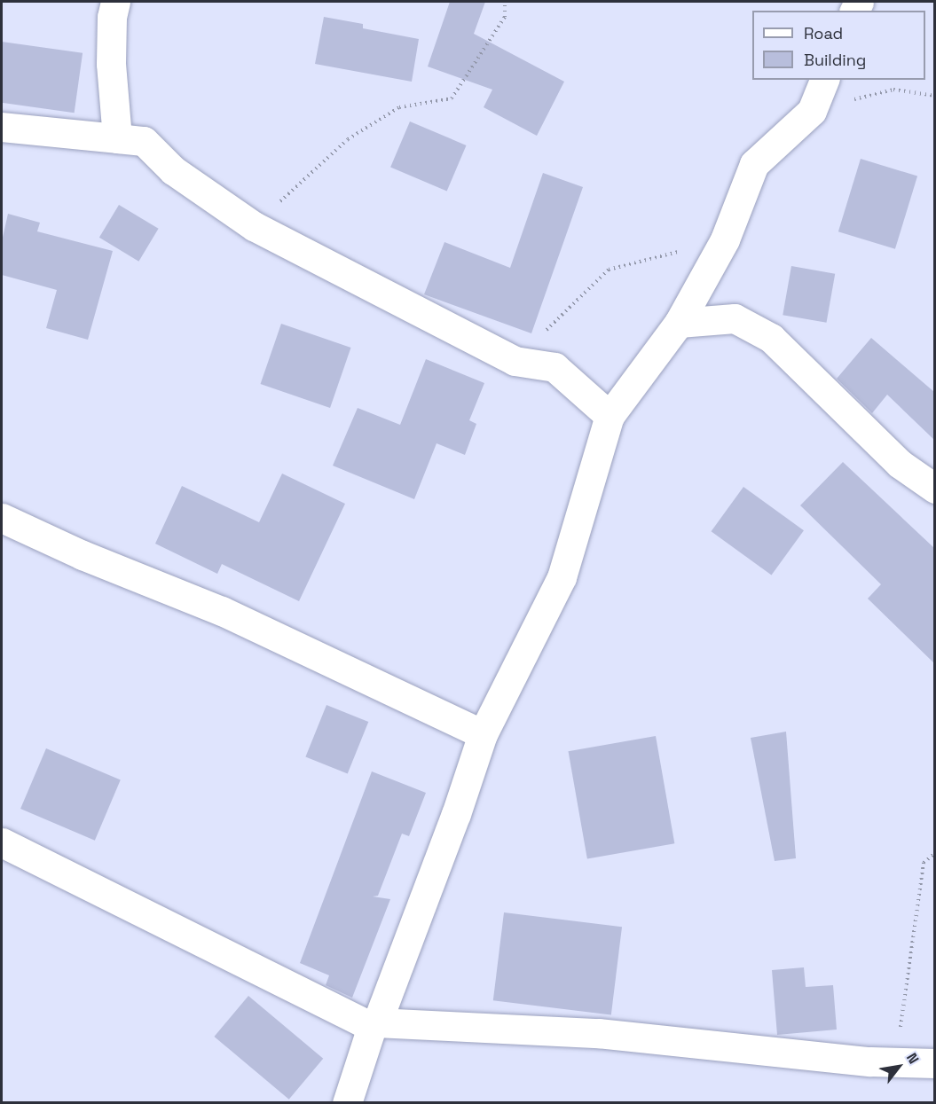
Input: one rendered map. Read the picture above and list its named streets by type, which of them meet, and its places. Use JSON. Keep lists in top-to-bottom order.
{
  "legend": ["Road", "Building"],
  "north": "top right"
}
